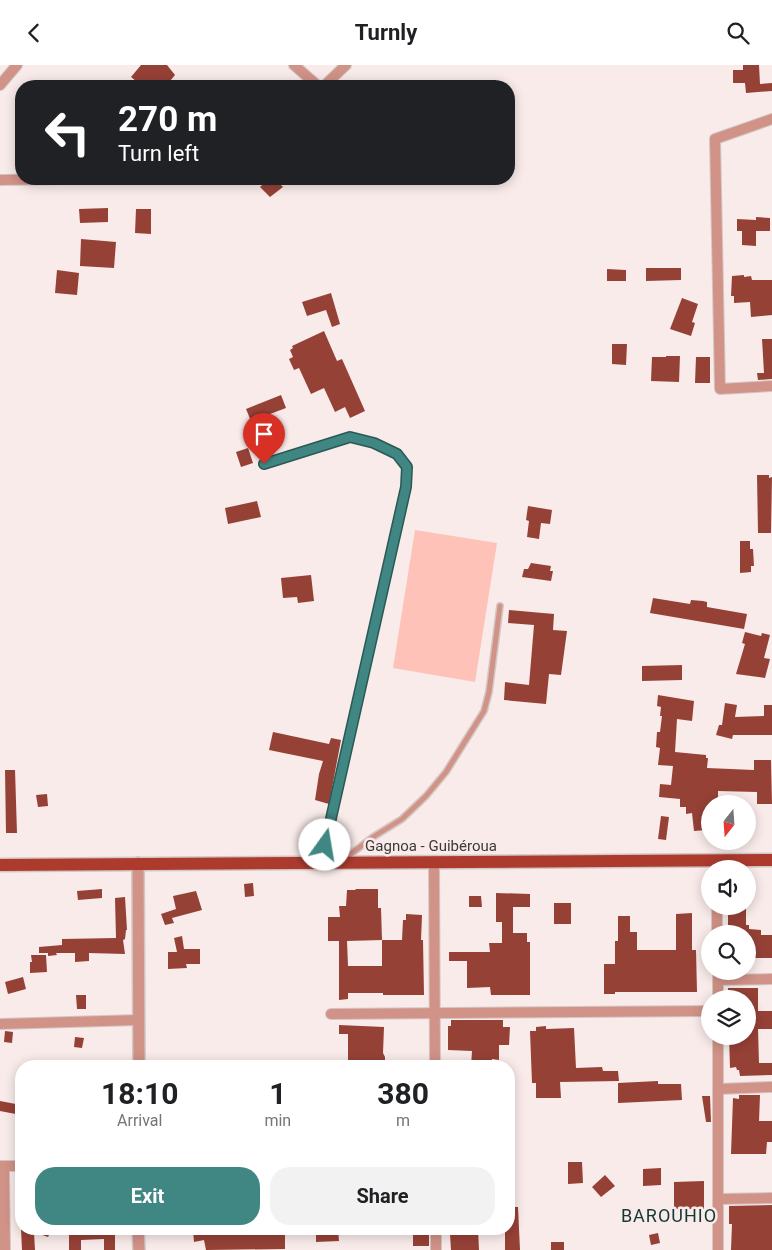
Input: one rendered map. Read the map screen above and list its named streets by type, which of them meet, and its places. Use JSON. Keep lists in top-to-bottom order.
{
  "streets": {
    "main road": ["Gagnoa - Guibéroua"]
  },
  "districts": ["BAROUHIO"],
  "north": "bottom",
  "page": {
    "header": "Turnly",
    "turn": ["270 m", "Turn left"],
    "eta": [
      "18:10",
      "Arrival",
      "1",
      "min",
      "380",
      "m"
    ],
    "buttons": ["Exit", "Share"]
  }
}
